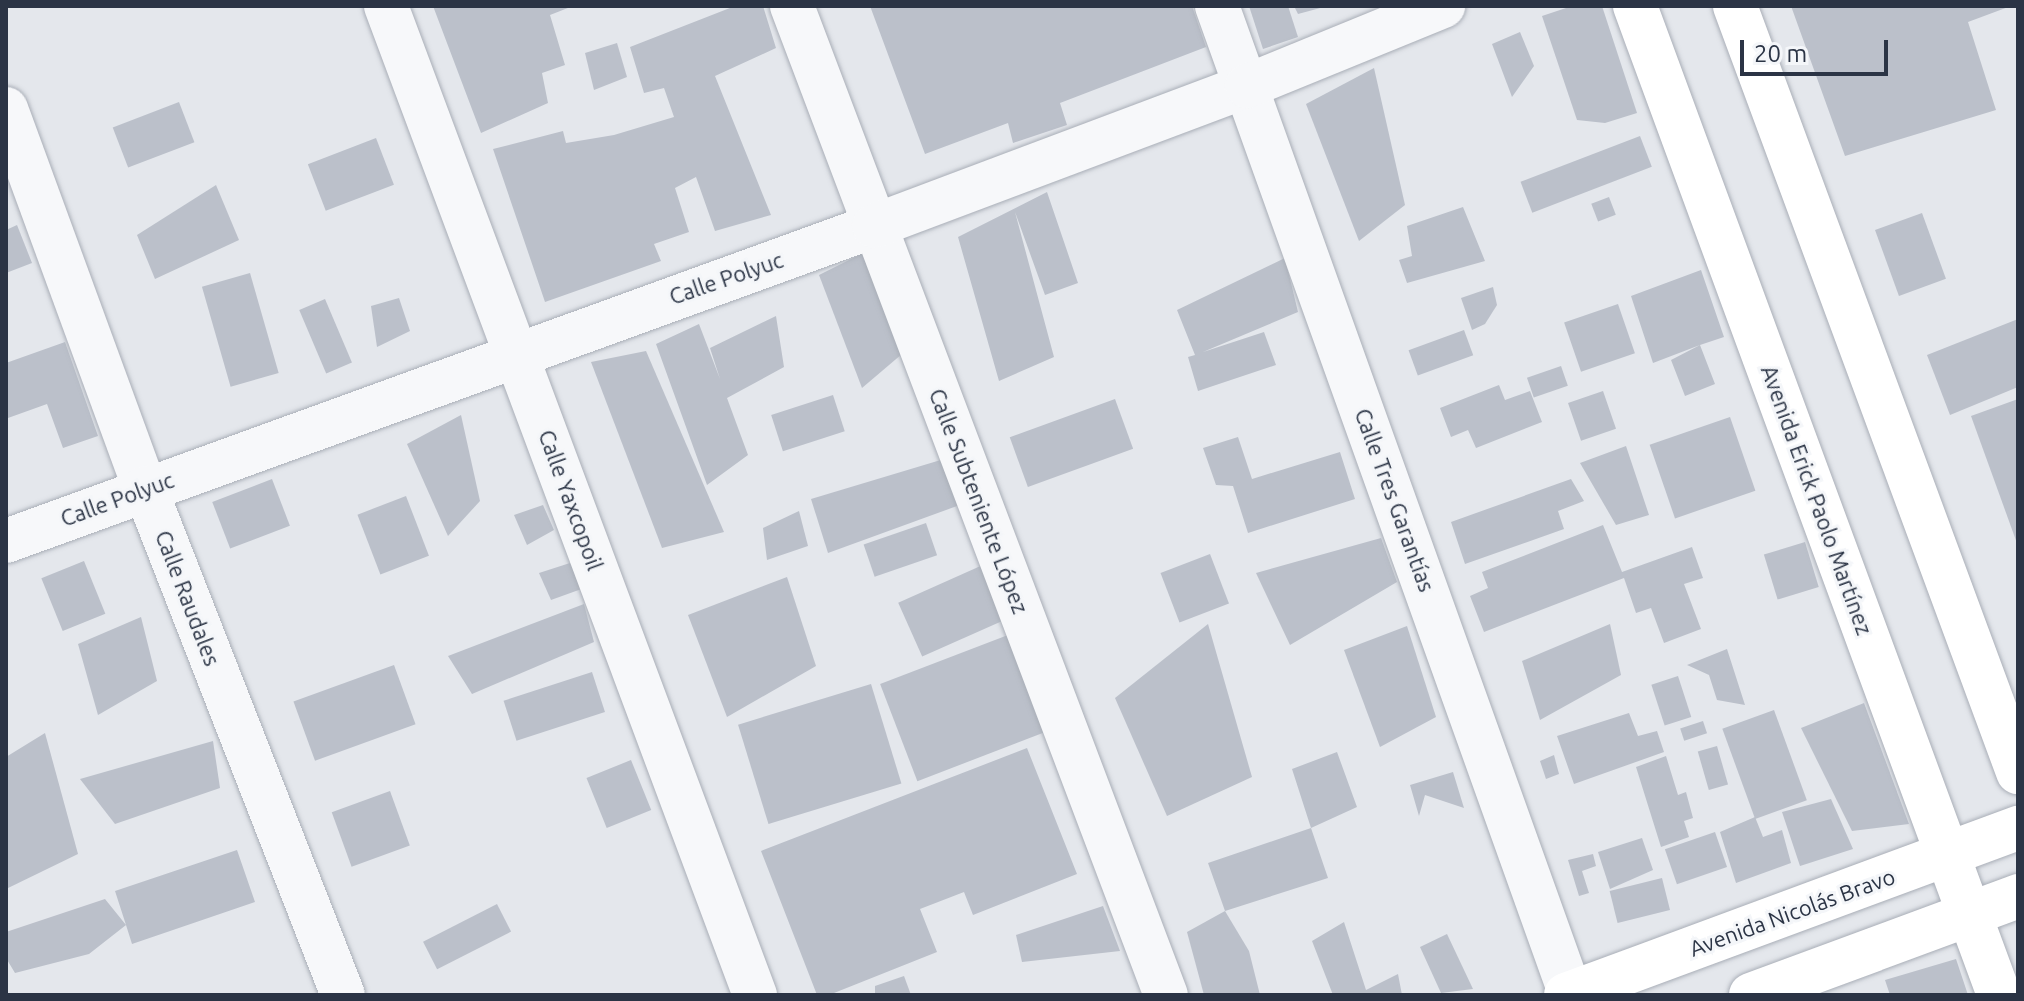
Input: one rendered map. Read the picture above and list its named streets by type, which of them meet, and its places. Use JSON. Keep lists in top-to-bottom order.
{
  "streets": {
    "main road": ["Avenida Erick Paolo Martínez", "Avenida Nicolás Bravo"],
    "street": [
      "Calle Polyuc",
      "Calle Yaxcopoil",
      "Calle Tres Garantías",
      "Calle Subteniente López",
      "Calle Raudales"
    ]
  },
  "crossings": [
    ["Calle Polyuc", "Calle Yaxcopoil"],
    ["Calle Polyuc", "Calle Tres Garantías"],
    ["Calle Polyuc", "Calle Subteniente López"],
    ["Calle Polyuc", "Calle Raudales"],
    ["Calle Tres Garantías", "Avenida Nicolás Bravo"],
    ["Avenida Erick Paolo Martínez", "Avenida Nicolás Bravo"]
  ],
  "scale_bar": "20 m"
}
